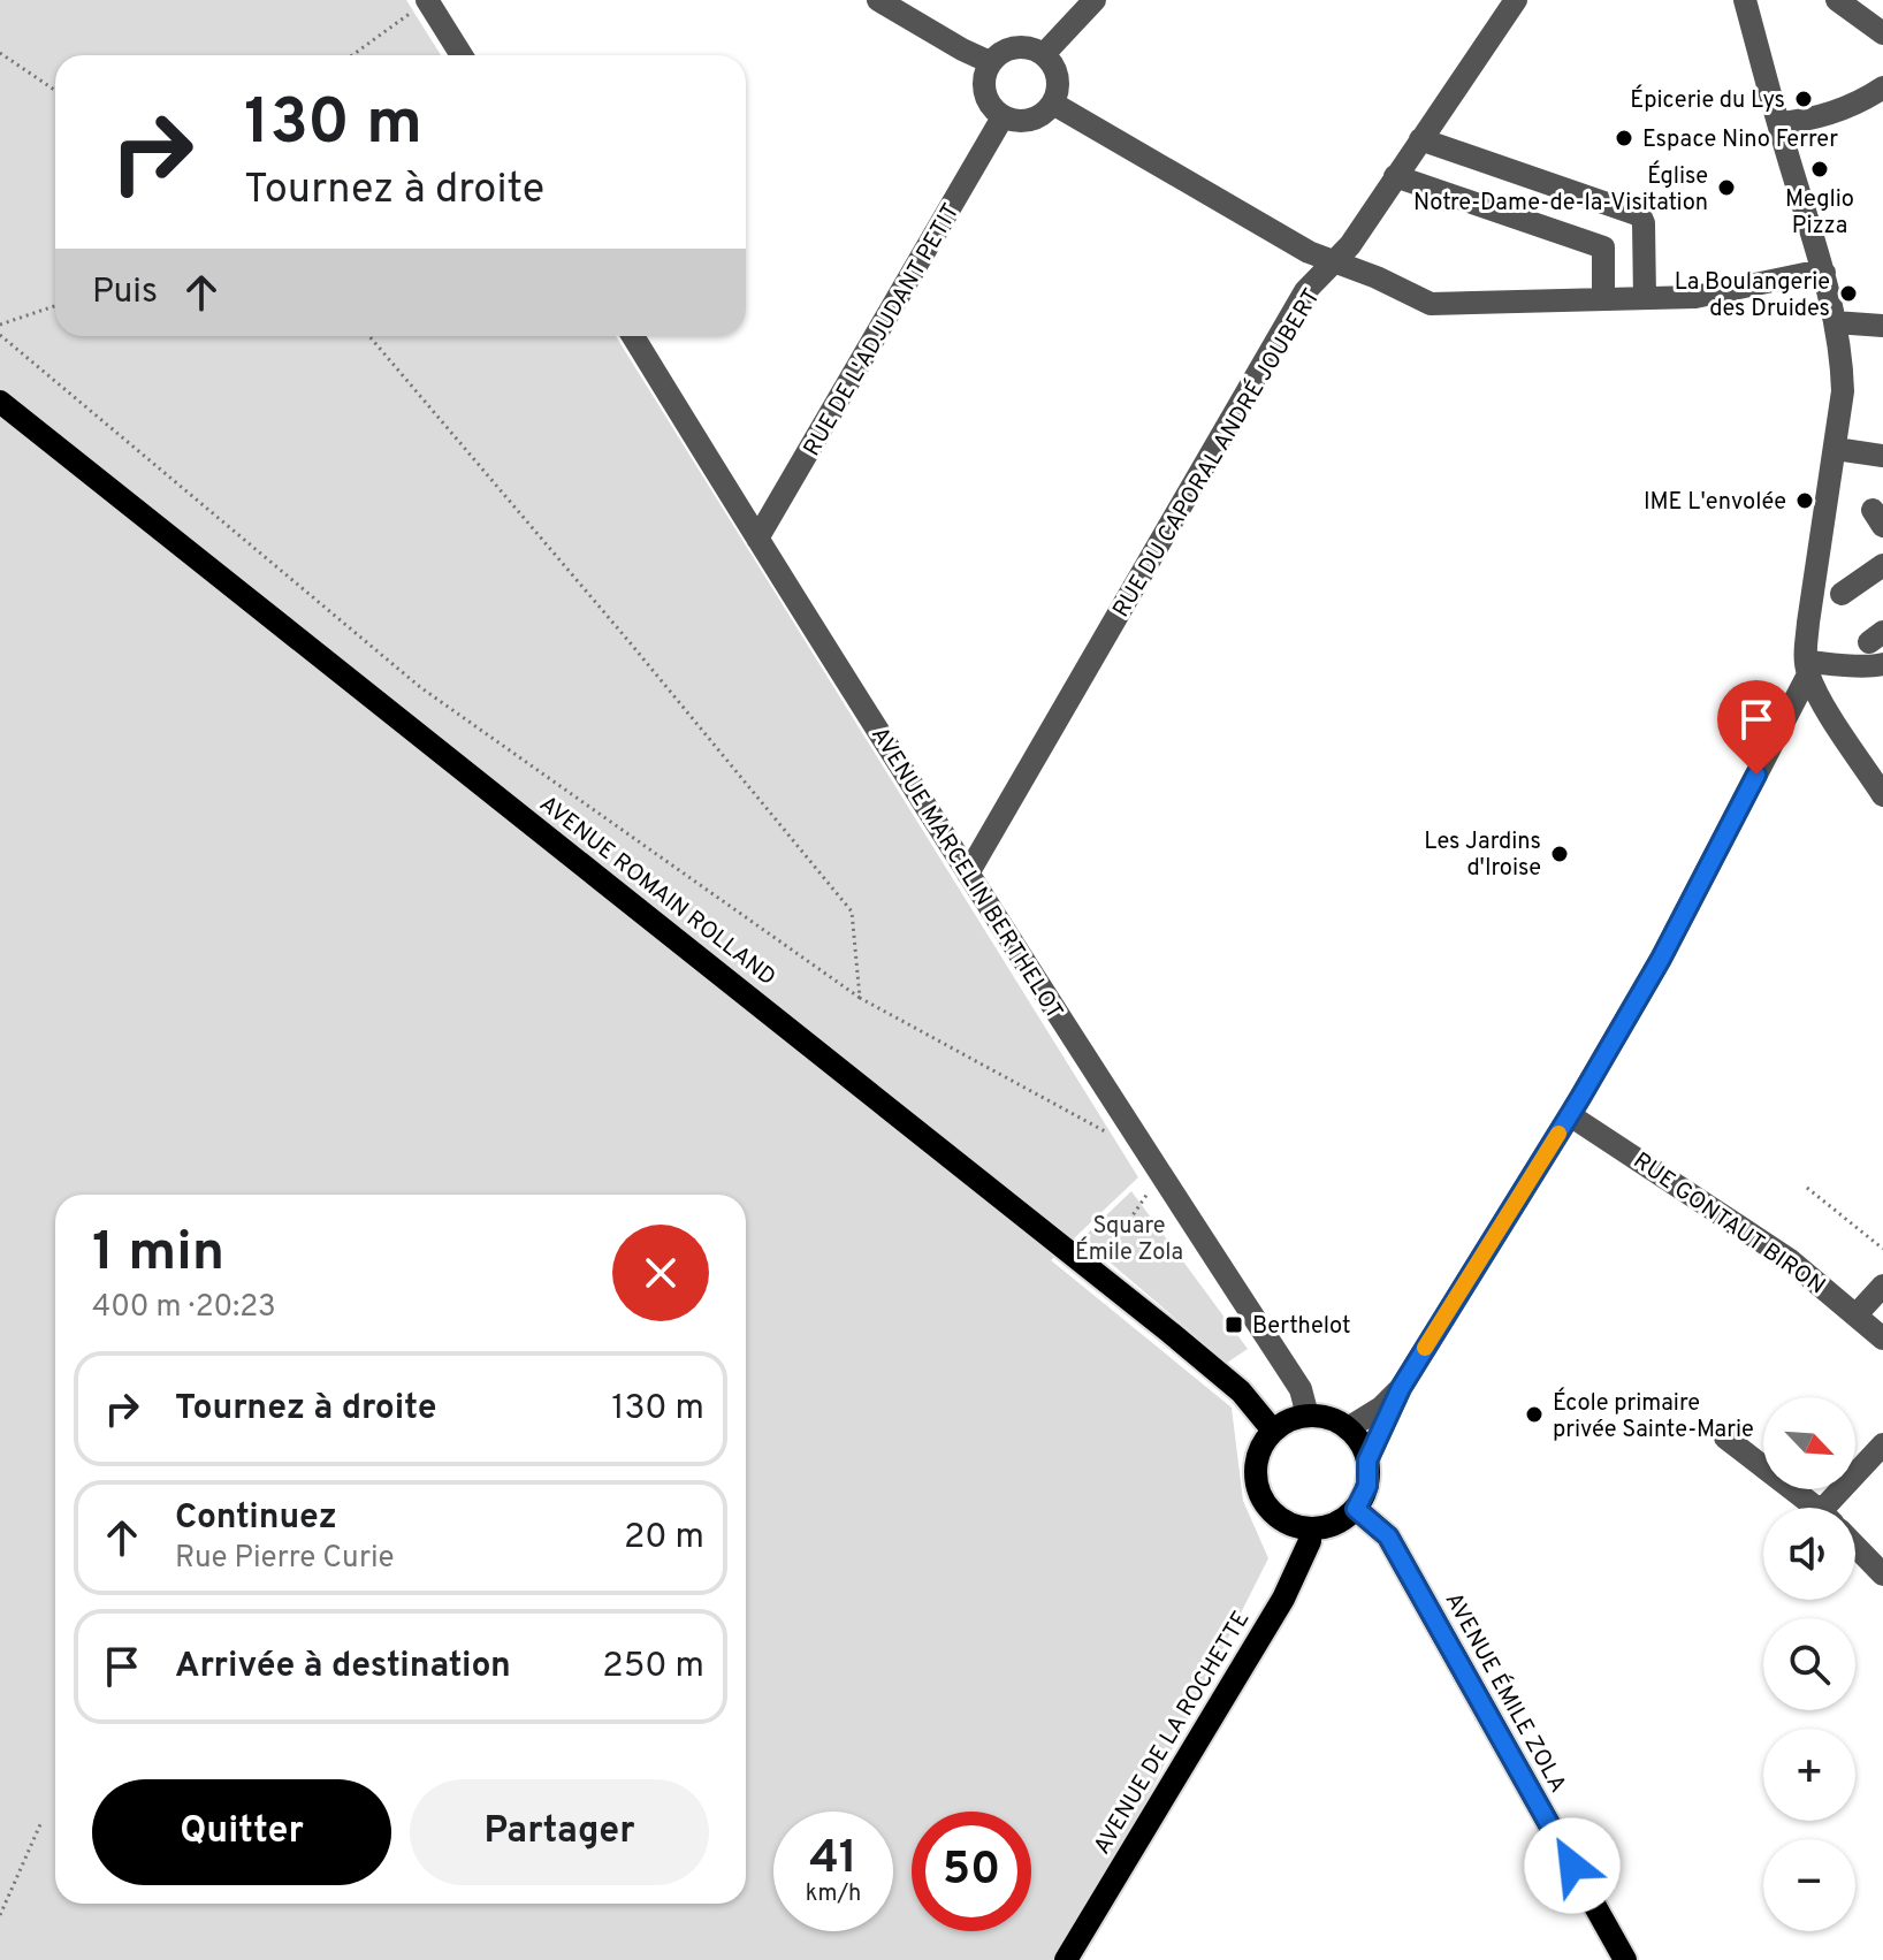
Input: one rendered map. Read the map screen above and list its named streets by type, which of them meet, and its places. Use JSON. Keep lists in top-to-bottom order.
{
  "streets": {
    "main road": ["AVENUE ROMAIN ROLLAND", "AVENUE ÉMILE ZOLA", "AVENUE DE LA ROCHETTE"],
    "street": [
      "RUE DE L'ADJUDANT PETIT",
      "RUE DU CAPORAL ANDRÉ JOUBERT",
      "AVENUE MARCELIN BERTHELOT",
      "RUE GONTAUT BIRON"
    ]
  },
  "crossings": [
    ["RUE DE L'ADJUDANT PETIT", "AVENUE MARCELIN BERTHELOT"],
    ["RUE DU CAPORAL ANDRÉ JOUBERT", "AVENUE MARCELIN BERTHELOT"],
    ["AVENUE MARCELIN BERTHELOT", "AVENUE ROMAIN ROLLAND"],
    ["AVENUE MARCELIN BERTHELOT", "AVENUE ÉMILE ZOLA"],
    ["AVENUE MARCELIN BERTHELOT", "AVENUE DE LA ROCHETTE"],
    ["AVENUE ROMAIN ROLLAND", "AVENUE ÉMILE ZOLA"],
    ["AVENUE ROMAIN ROLLAND", "AVENUE DE LA ROCHETTE"],
    ["AVENUE ÉMILE ZOLA", "AVENUE DE LA ROCHETTE"]
  ],
  "parks": ["Square Émile Zola"],
  "places": {
    "other": [
      "Épicerie du Lys",
      "Espace Nino Ferrer",
      "Meglio Pizza",
      "Église Notre-Dame-de-la-Visitation",
      "La Boulangerie des Druides",
      "IME L'envolée",
      "Les Jardins d'Iroise",
      "École primaire privée Sainte-Marie"
    ],
    "transit": ["Berthelot"]
  },
  "north": "bottom right",
  "page": {
    "turn": ["130 m", "Tournez à droite"],
    "then": "Puis",
    "heading": ["1 min", "400 m · 20:23"],
    "list": [
      {
        "name": "Tournez à droite",
        "value": "130 m"
      },
      {
        "name": "Continuez",
        "note": "Rue Pierre Curie",
        "value": "20 m"
      },
      {
        "name": "Arrivée à destination",
        "value": "250 m"
      }
    ],
    "map_buttons": ["+", "−"],
    "buttons": ["Quitter", "Partager"],
    "speed": "41 km/h",
    "limit": "50"
  }
}
